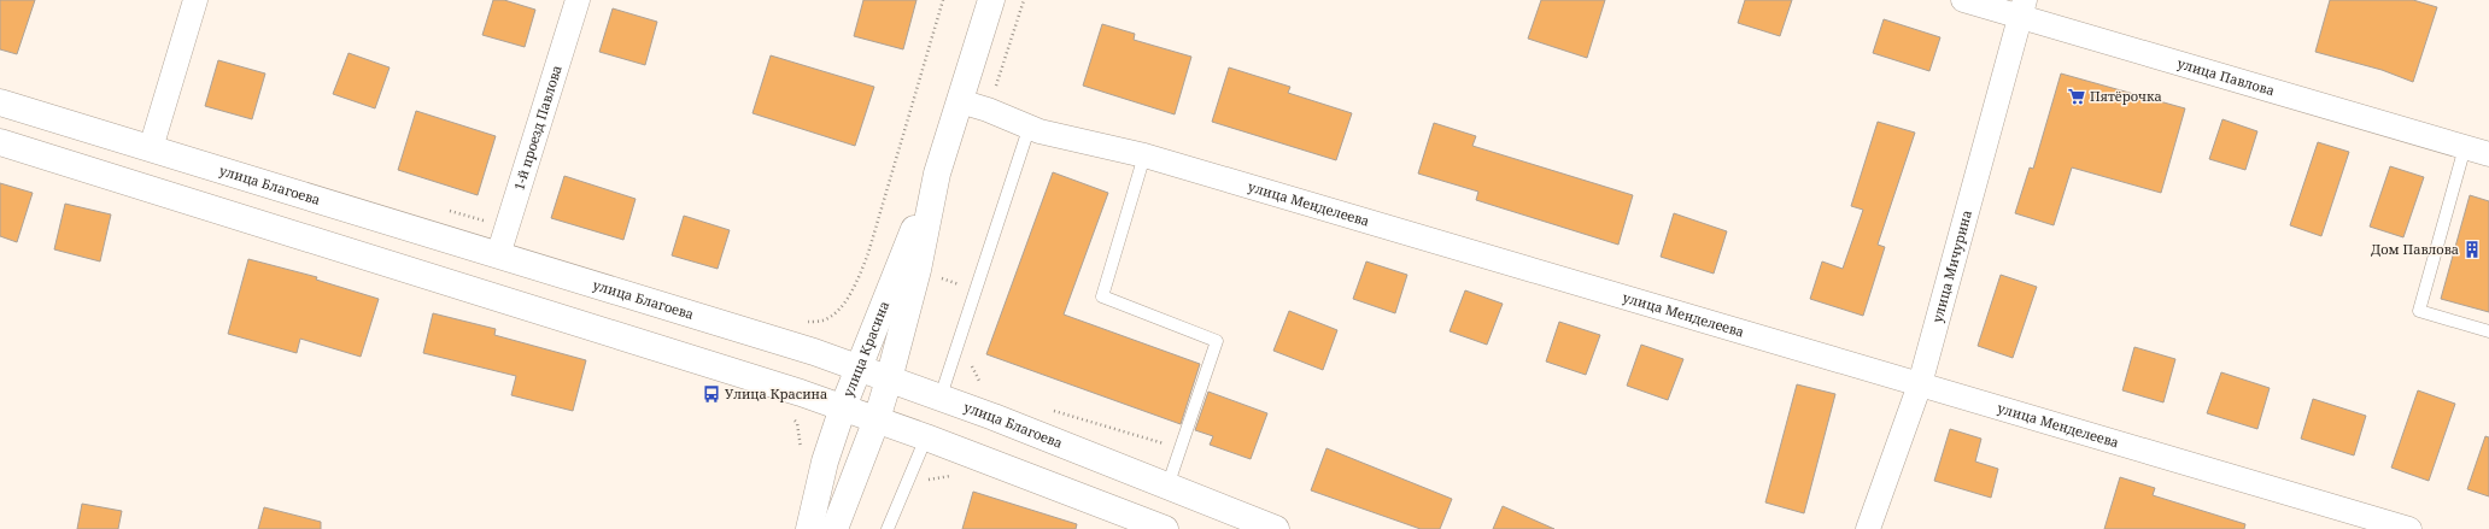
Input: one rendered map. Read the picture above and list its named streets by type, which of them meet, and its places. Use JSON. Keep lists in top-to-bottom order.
{
  "streets": {
    "main road": ["улица Благоева", "улица Красина"],
    "street": [
      "улица Павлова",
      "1-й проезд Павлова",
      "улица Менделеева",
      "улица Мичурина"
    ]
  },
  "crossings": [
    ["улица Павлова", "улица Мичурина"],
    ["1-й проезд Павлова", "улица Благоева"],
    ["улица Благоева", "улица Красина"],
    ["улица Менделеева", "улица Мичурина"],
    ["улица Менделеева", "улица Красина"]
  ],
  "places": {
    "supermarket": ["Пятёрочка"],
    "building": ["Дом Павлова"],
    "bus stop": ["Улица Красина"]
  }
}
